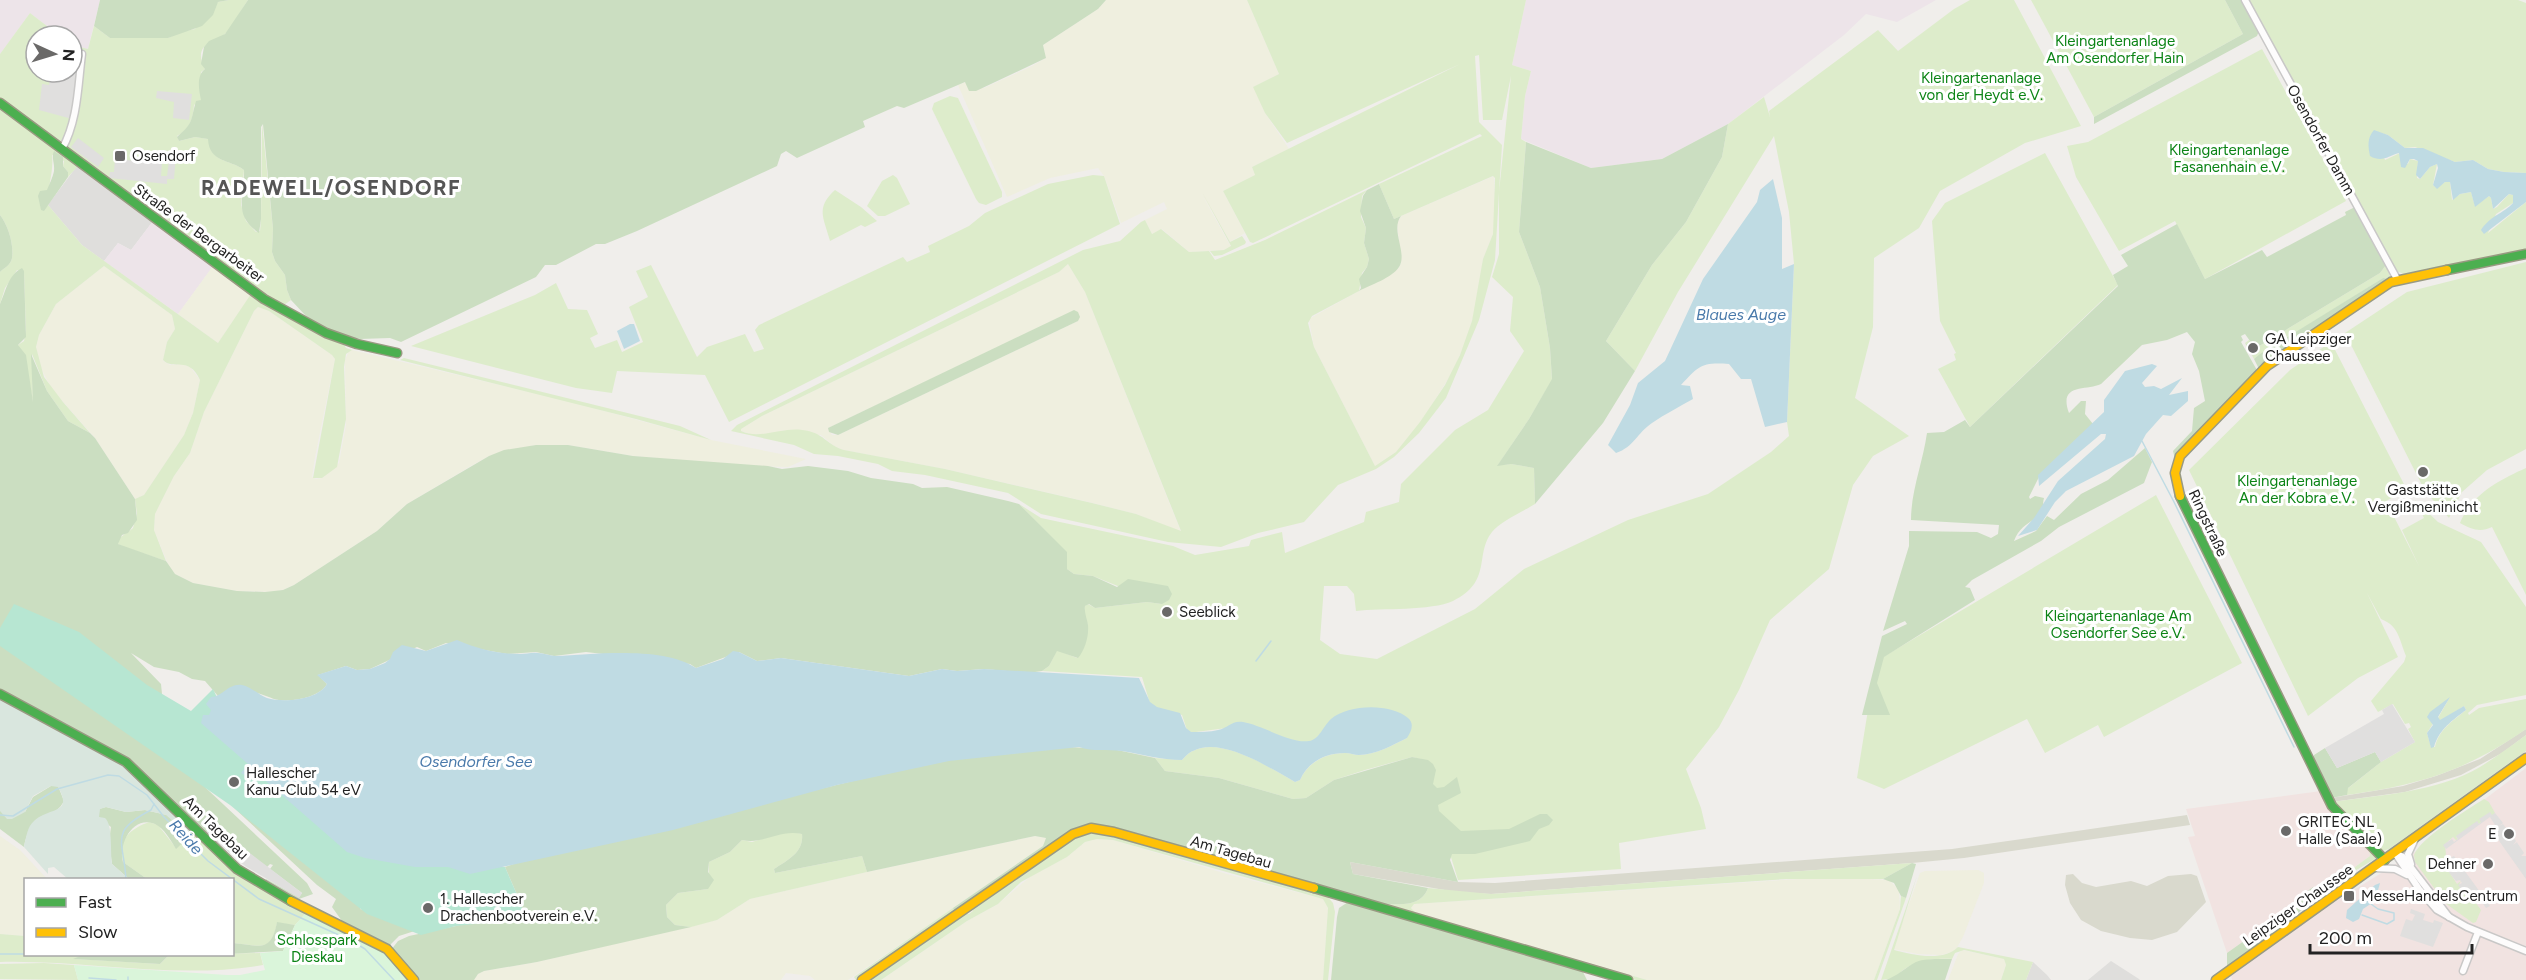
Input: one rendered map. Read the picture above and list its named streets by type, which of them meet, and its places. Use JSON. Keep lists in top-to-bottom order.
{
  "streets": {
    "street": [
      "Osendorfer Damm",
      "Straße der Bergarbeiter",
      "Ringstraße",
      "Am Tagebau",
      "Leipziger Chaussee"
    ]
  },
  "crossings": [
    ["Osendorfer Damm", "Ringstraße"],
    ["Ringstraße", "Leipziger Chaussee"]
  ],
  "districts": ["RADEWELL/OSENDORF"],
  "water": ["Blaues Auge", "Osendorfer See", "Reide"],
  "parks": [
    "Kleingartenanlage Am Osendorfer Hain",
    "Kleingartenanlage von der Heydt e.V.",
    "Kleingartenanlage Fasanenhain e.V.",
    "Kleingartenanlage An der Kobra e.V.",
    "Kleingartenanlage Am Osendorfer See e.V.",
    "Schlosspark Dieskau"
  ],
  "places": {
    "transit": ["Osendorf", "MesseHandelsCentrum"],
    "other": [
      "GA Leipziger Chaussee",
      "Gaststätte Vergißmeninicht",
      "Seeblick",
      "Hallescher Kanu-Club 54 eV",
      "GRITEC NL Halle (Saale)",
      "E",
      "Dehner",
      "1. Hallescher Drachenbootverein e.V."
    ]
  },
  "legend": ["Fast", "Slow"],
  "scale_bar": "200 m",
  "north": "right"
}
